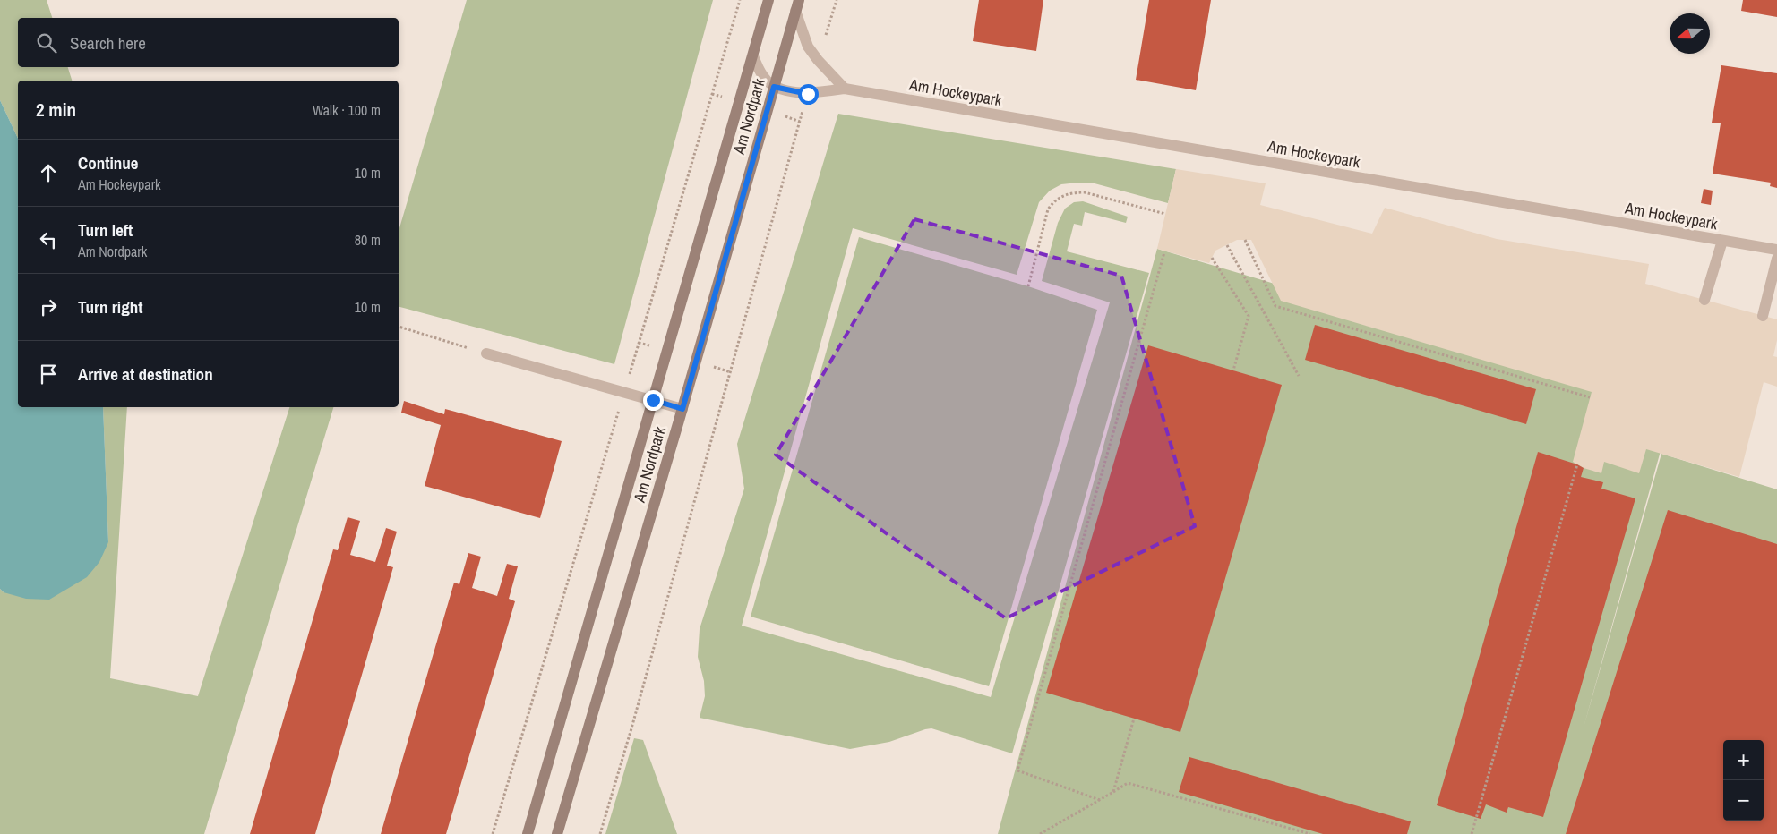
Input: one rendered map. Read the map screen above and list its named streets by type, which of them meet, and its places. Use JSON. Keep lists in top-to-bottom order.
{
  "streets": {
    "street": ["Am Hockeypark", "Am Nordpark"]
  },
  "crossings": [
    ["Am Hockeypark", "Am Nordpark"]
  ],
  "north": "left",
  "page": {
    "search": "Search here",
    "heading": ["2 min", "Walk · 100 m"],
    "list": [
      ["Continue", "Am Hockeypark", "10 m"],
      ["Turn left", "Am Nordpark", "80 m"],
      ["Turn right", "10 m"],
      "Arrive at destination"
    ],
    "map_buttons": ["+", "−"]
  }
}
